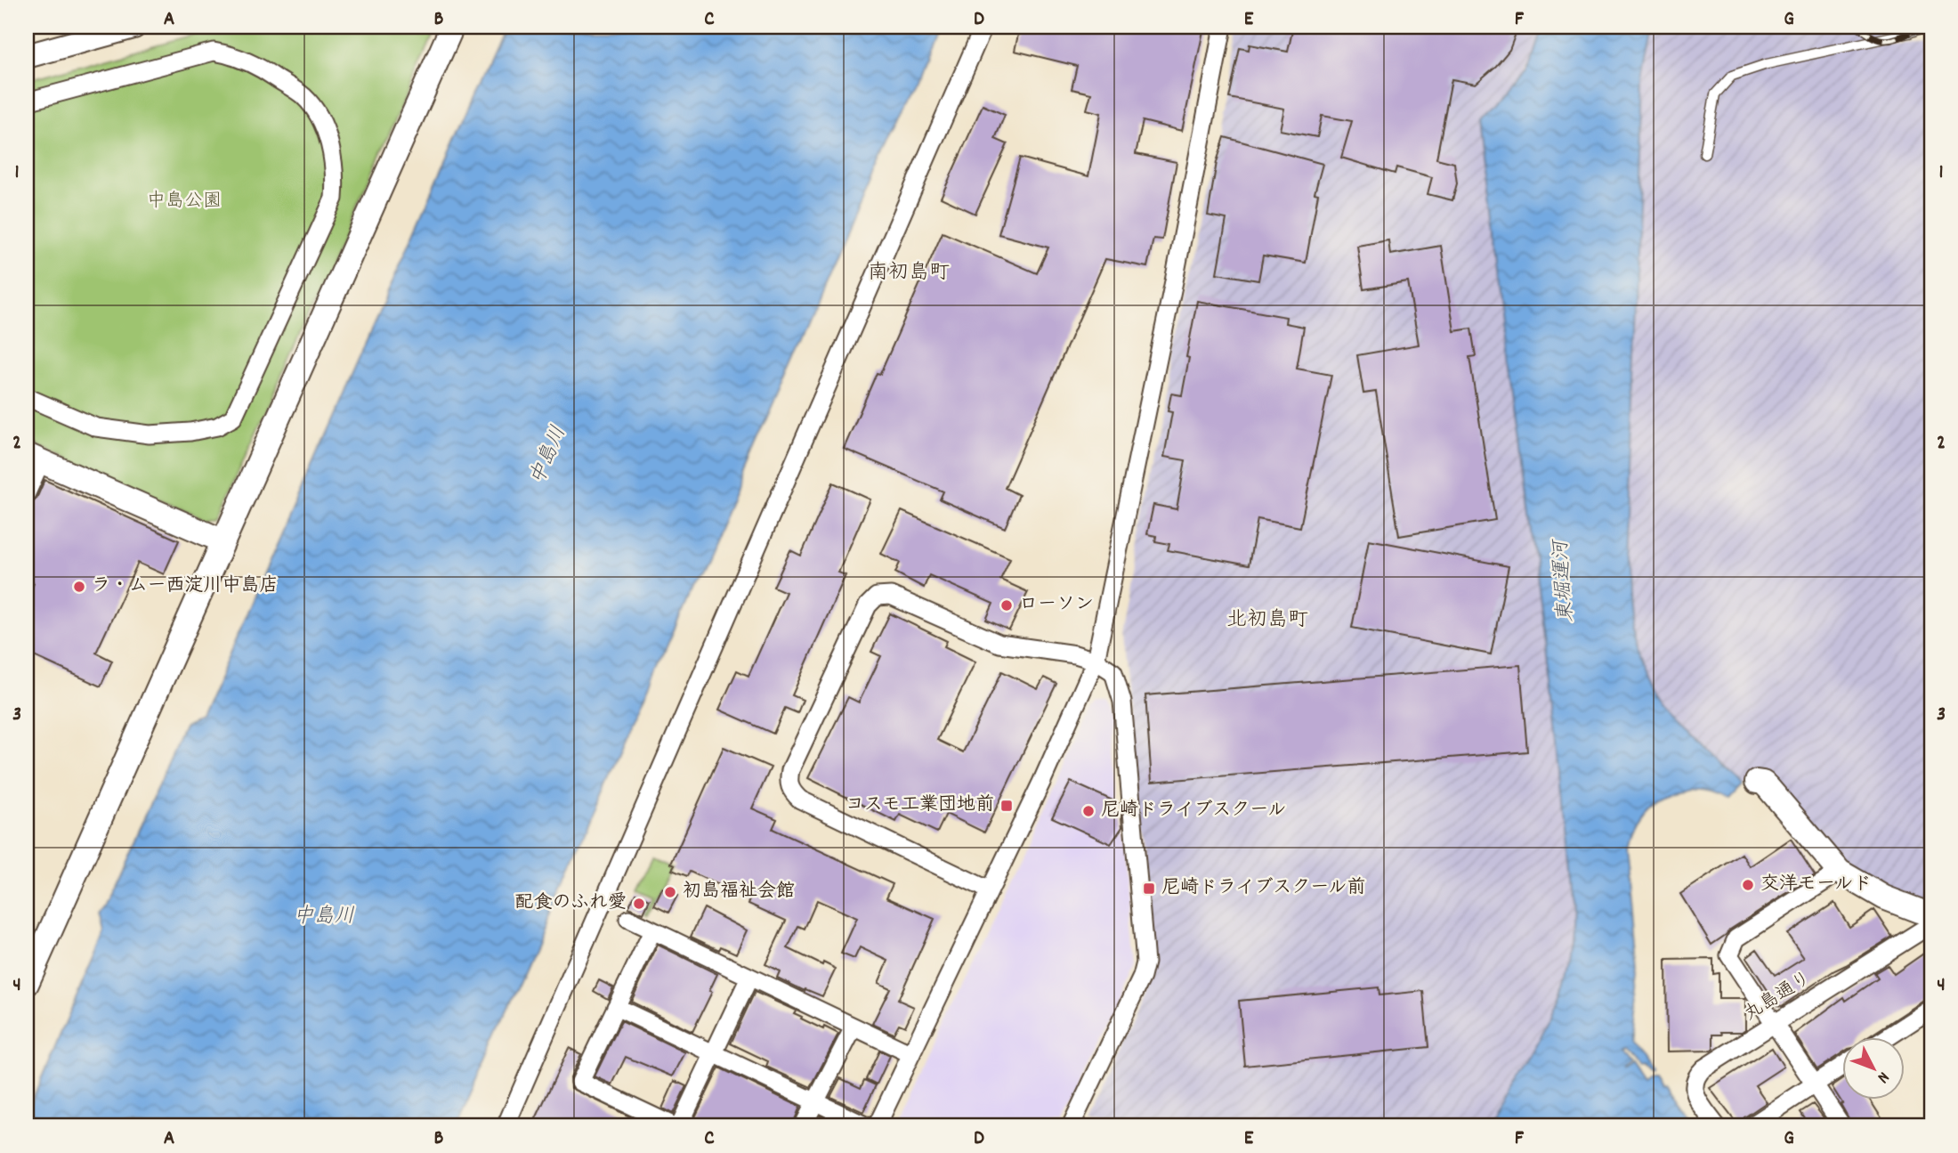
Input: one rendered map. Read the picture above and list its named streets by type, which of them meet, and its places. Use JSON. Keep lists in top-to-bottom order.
{
  "streets": {
    "street": ["丸島通り"]
  },
  "districts": ["南初島町", "北初島町"],
  "water": ["中島川", "東堀運河"],
  "parks": ["中島公園"],
  "places": {
    "other": [
      "ラ・ムー西淀川中島店",
      "ローソン",
      "尼崎ドライブスクール",
      "交洋モールド",
      "初島福祉会館",
      "配食のふれ愛"
    ],
    "transit": ["コスモ工業団地前", "尼崎ドライブスクール前"]
  },
  "north": "bottom right",
  "grid": {
    "columns": [
      "A",
      "B",
      "C",
      "D",
      "E",
      "F",
      "G"
    ],
    "rows": [
      "1",
      "2",
      "3",
      "4"
    ]
  }
}
